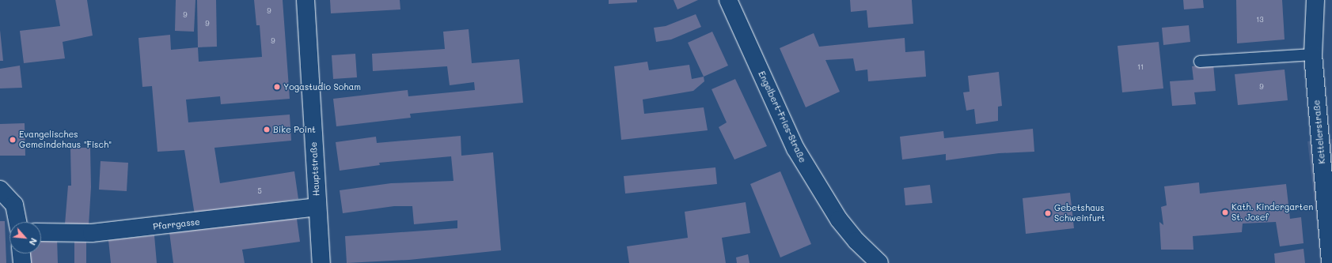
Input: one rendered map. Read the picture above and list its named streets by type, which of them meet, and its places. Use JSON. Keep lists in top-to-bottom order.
{
  "streets": {
    "street": [
      "Engelbert-Fries-Straße",
      "Kettelerstraße",
      "Hauptstraße",
      "Pfarrgasse"
    ]
  },
  "crossings": [
    ["Hauptstraße", "Pfarrgasse"]
  ],
  "places": [
    "Yogastudio Soham",
    "Bike Point",
    "Evangelisches Gemeindehaus \"Fisch\"",
    "Kath. Kindergarten St. Josef",
    "Gebetshaus Schweinfurt"
  ],
  "house_numbers": [
    "9",
    "9",
    "13",
    "9",
    "9",
    "11",
    "9",
    "5"
  ],
  "north": "bottom right"
}
